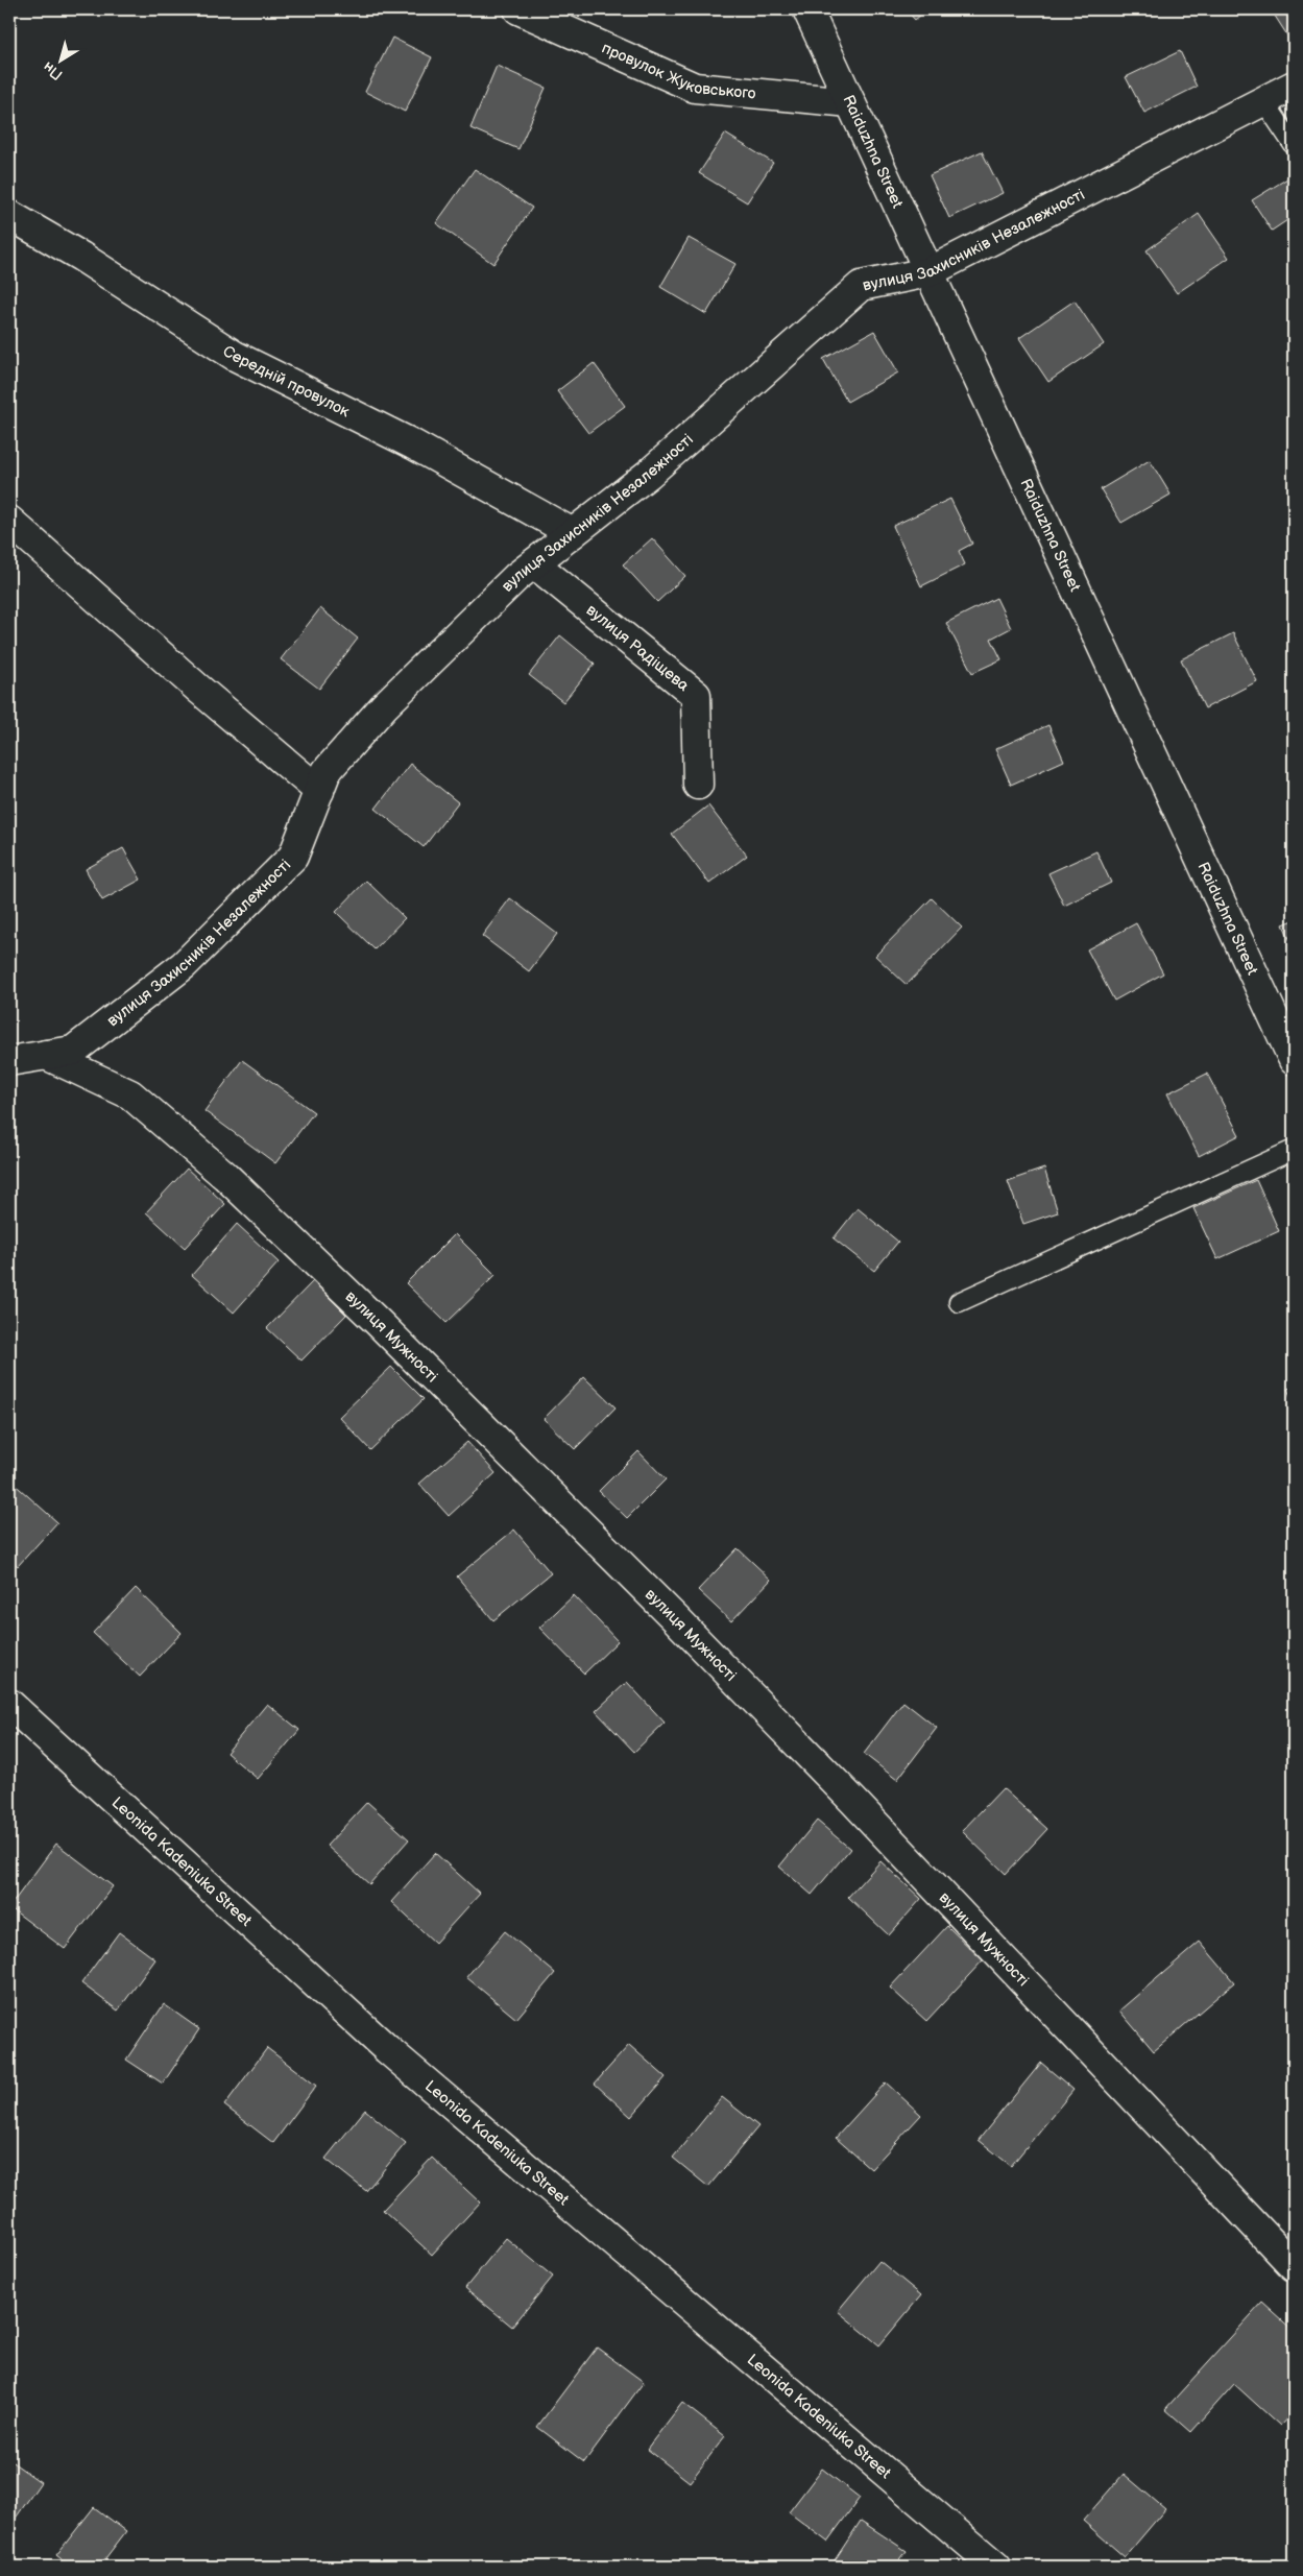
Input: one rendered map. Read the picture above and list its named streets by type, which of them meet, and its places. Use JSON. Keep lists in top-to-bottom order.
{
  "streets": {
    "street": [
      "провулок Жуковського",
      "Raiduzhna Street",
      "вулиця Захисників Незалежності",
      "Середній провулок",
      "вулиця Радіщева",
      "вулиця Мужності",
      "Leonida Kadeniuka Street"
    ]
  },
  "crossings": [
    ["провулок Жуковського", "Raiduzhna Street"],
    ["Raiduzhna Street", "вулиця Захисників Незалежності"],
    ["вулиця Захисників Незалежності", "Середній провулок"],
    ["вулиця Захисників Незалежності", "вулиця Радіщева"],
    ["вулиця Захисників Незалежності", "вулиця Мужності"]
  ],
  "north": "bottom left"
}
